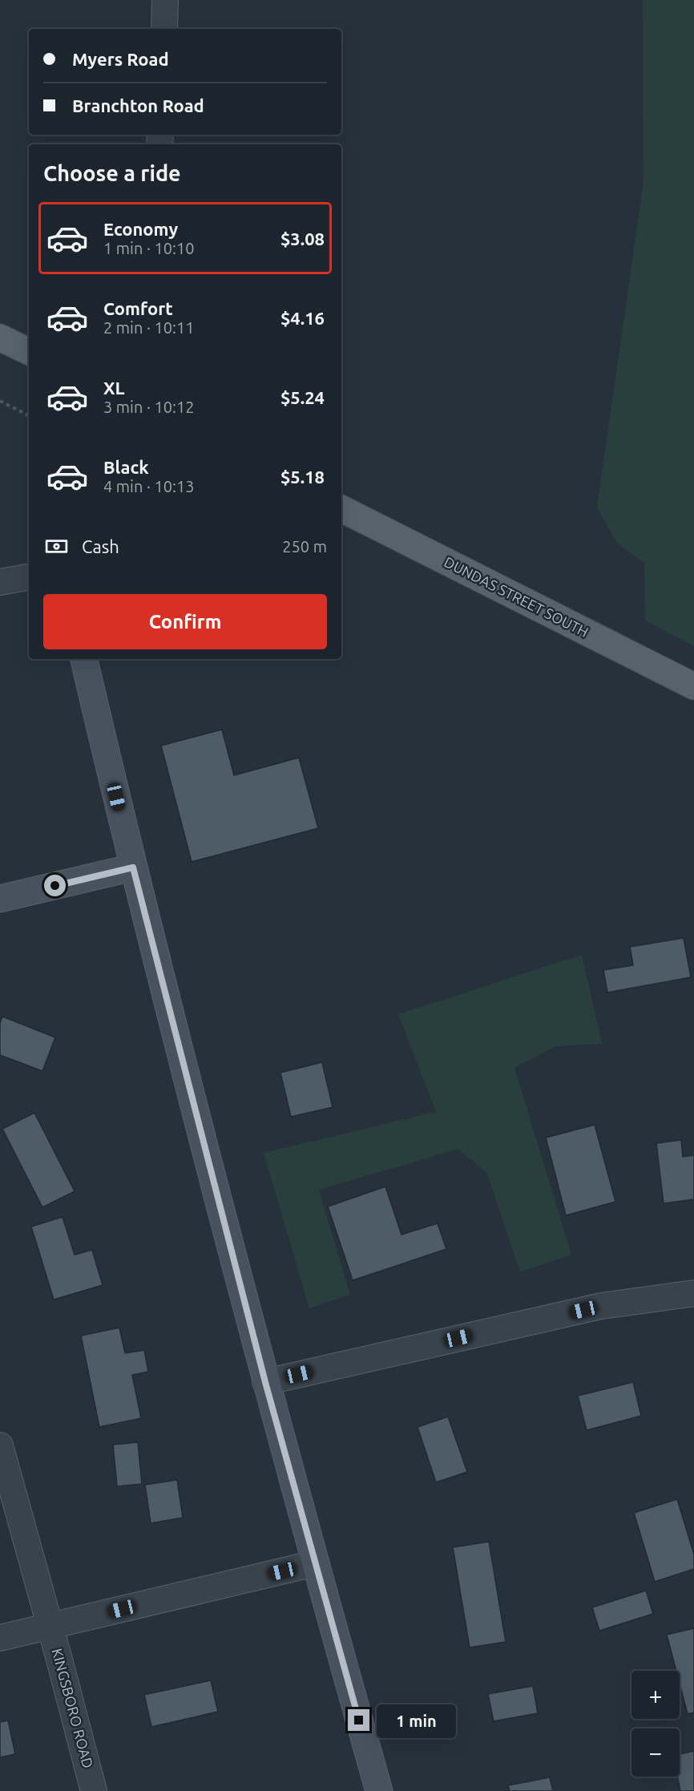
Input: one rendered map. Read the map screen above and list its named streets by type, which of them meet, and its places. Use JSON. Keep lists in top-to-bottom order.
{
  "streets": {
    "main road": ["DUNDAS STREET SOUTH"],
    "street": ["KINGSBORO ROAD"]
  },
  "page": {
    "banner": ["Myers Road", "Branchton Road"],
    "heading": "Choose a ride",
    "list": [
      {
        "name": "Economy",
        "note": "1 min · 10:10",
        "value": "$3.08"
      },
      {
        "name": "Comfort",
        "note": "2 min · 10:11",
        "value": "$4.16"
      },
      {
        "name": "XL",
        "note": "3 min · 10:12",
        "value": "$5.24"
      },
      {
        "name": "Black",
        "note": "4 min · 10:13",
        "value": "$5.18"
      }
    ],
    "pay": ["Cash", "250 m"],
    "buttons": "Confirm",
    "map_buttons": ["+", "−"],
    "bubble": "1 min"
  }
}
